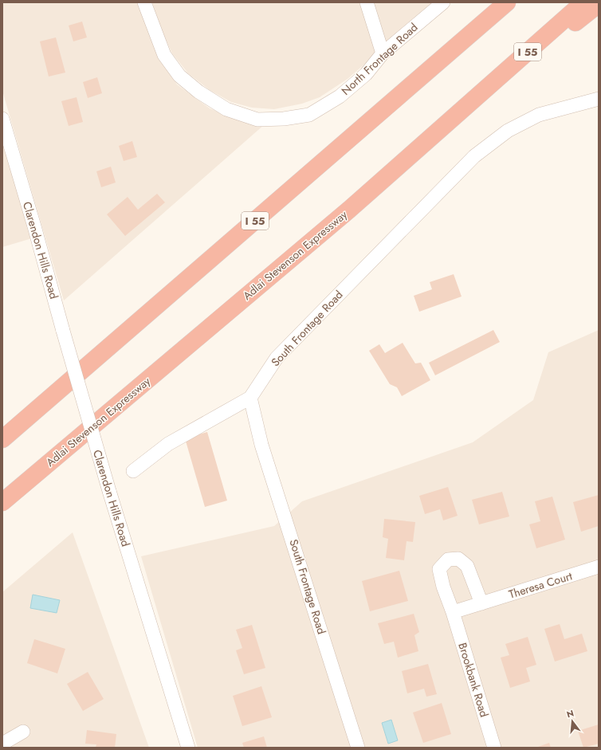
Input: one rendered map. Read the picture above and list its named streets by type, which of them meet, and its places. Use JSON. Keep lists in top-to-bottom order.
{
  "streets": {
    "highway": ["I 55", "Adlai Stevenson Expressway"],
    "street": [
      "North Frontage Road",
      "Clarendon Hills Road",
      "South Frontage Road",
      "Theresa Court",
      "Brookbank Road"
    ]
  },
  "crossings": [
    ["Theresa Court", "Brookbank Road"]
  ],
  "north": "top"
}
